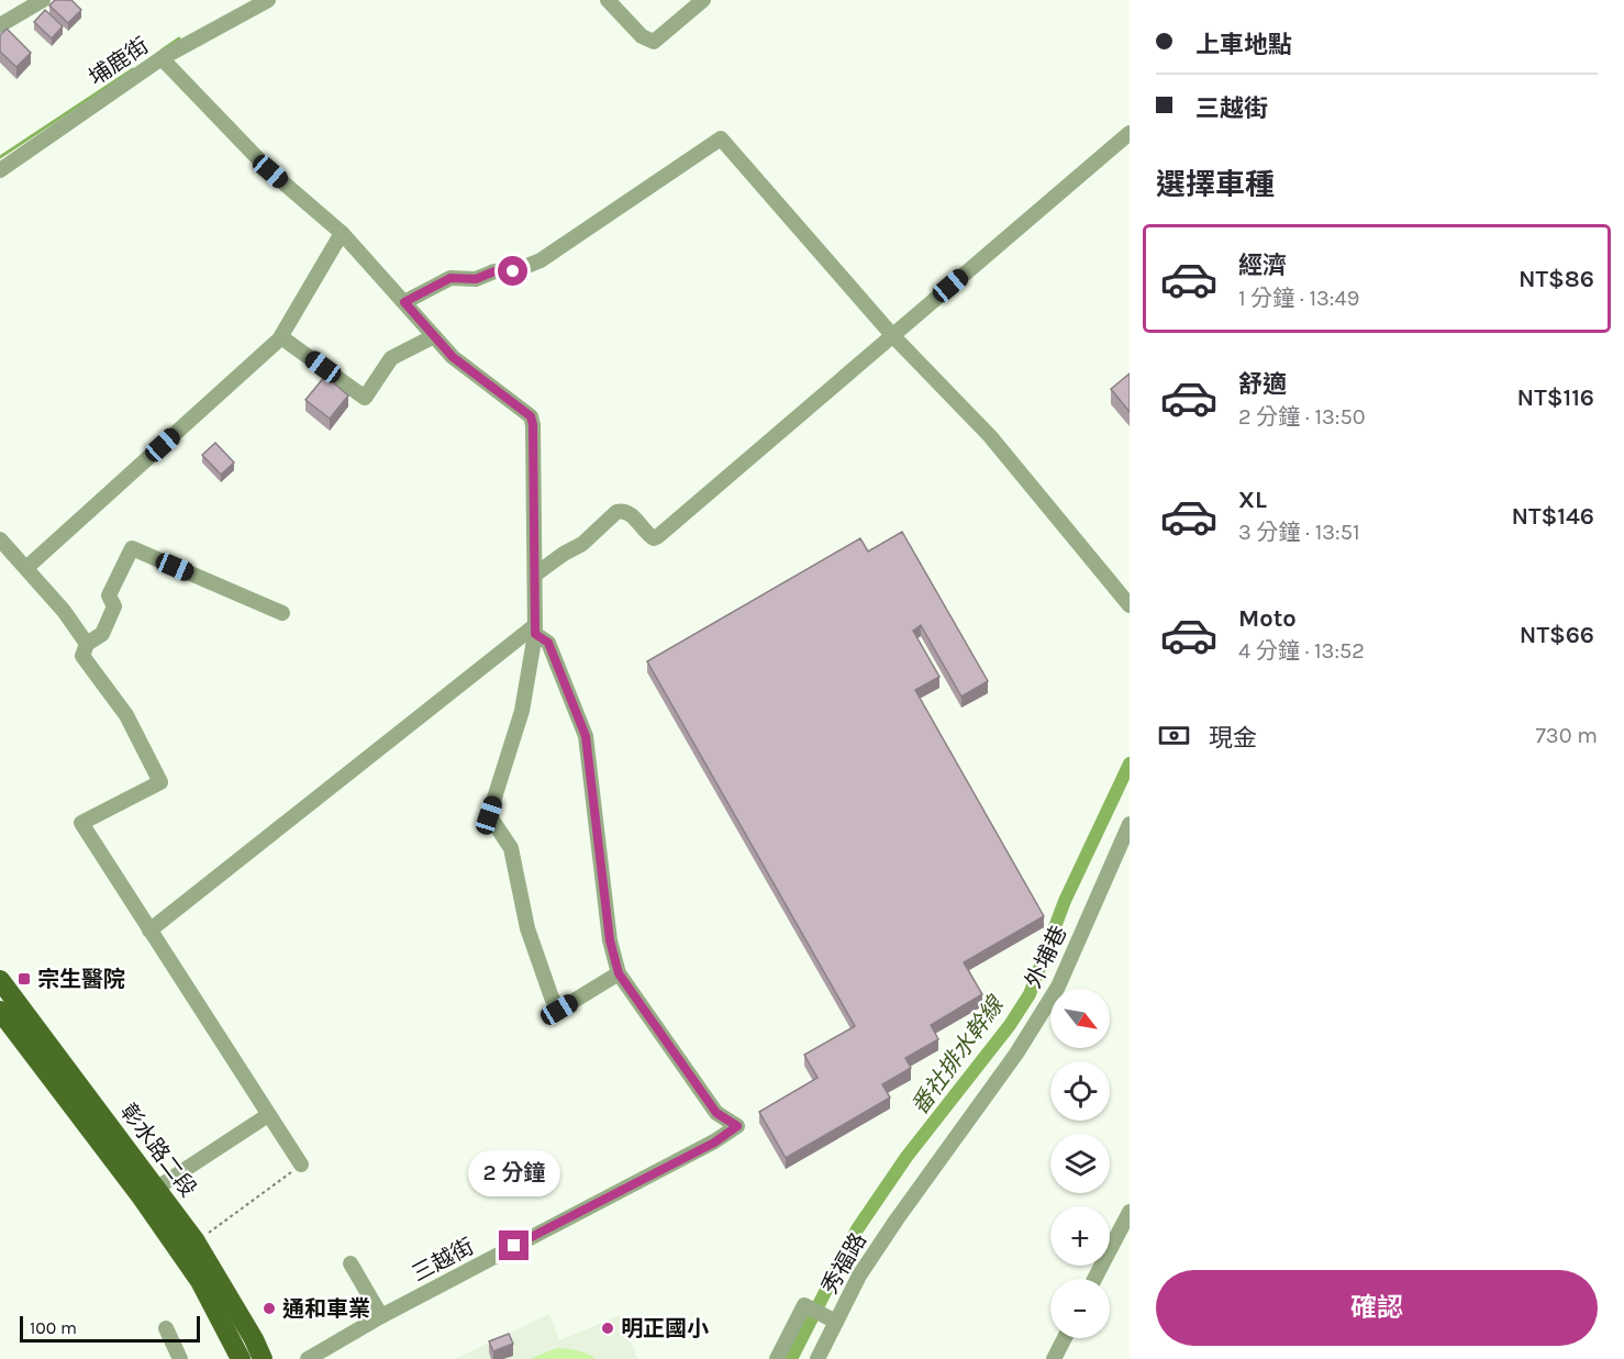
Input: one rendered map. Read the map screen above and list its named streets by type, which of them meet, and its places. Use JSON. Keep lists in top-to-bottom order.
{
  "streets": {
    "main road": ["彰水路二段"],
    "street": [
      "埔鹿街",
      "外埔巷",
      "三越街",
      "秀福路"
    ]
  },
  "crossings": [
    ["外埔巷", "秀福路"]
  ],
  "water": ["番社排水幹線"],
  "places": {
    "transit": ["宗生醫院"],
    "other": ["通和車業", "明正國小"]
  },
  "scale_bar": "100 m",
  "north": "bottom right",
  "page": {
    "banner": ["上車地點", "三越街"],
    "heading": "選擇車種",
    "list": [
      {
        "name": "經濟",
        "note": "1 分鐘 · 13:49",
        "value": "NT$86"
      },
      {
        "name": "舒適",
        "note": "2 分鐘 · 13:50",
        "value": "NT$116"
      },
      {
        "name": "XL",
        "note": "3 分鐘 · 13:51",
        "value": "NT$146"
      },
      {
        "name": "Moto",
        "note": "4 分鐘 · 13:52",
        "value": "NT$66"
      }
    ],
    "pay": ["現金", "730 m"],
    "map_buttons": ["+", "−"],
    "bubble": "2 分鐘",
    "buttons": "確認",
    "scale": "100 m"
  }
}
